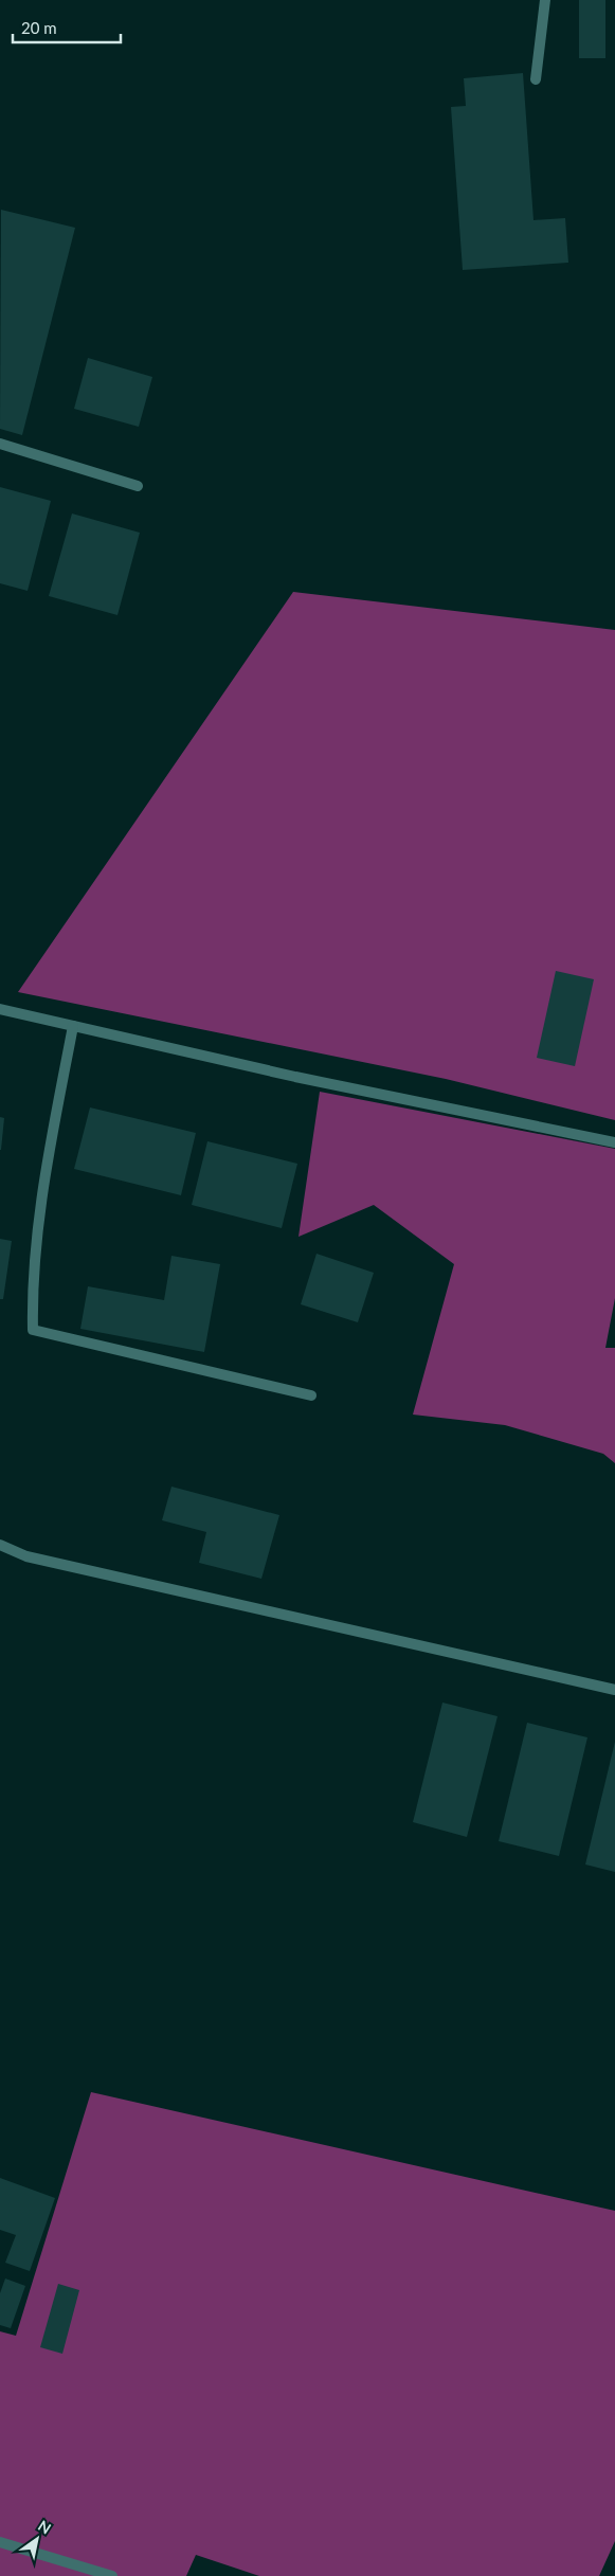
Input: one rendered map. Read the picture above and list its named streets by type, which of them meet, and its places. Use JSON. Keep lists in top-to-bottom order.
{
  "scale_bar": "20 m",
  "north": "top right"
}
